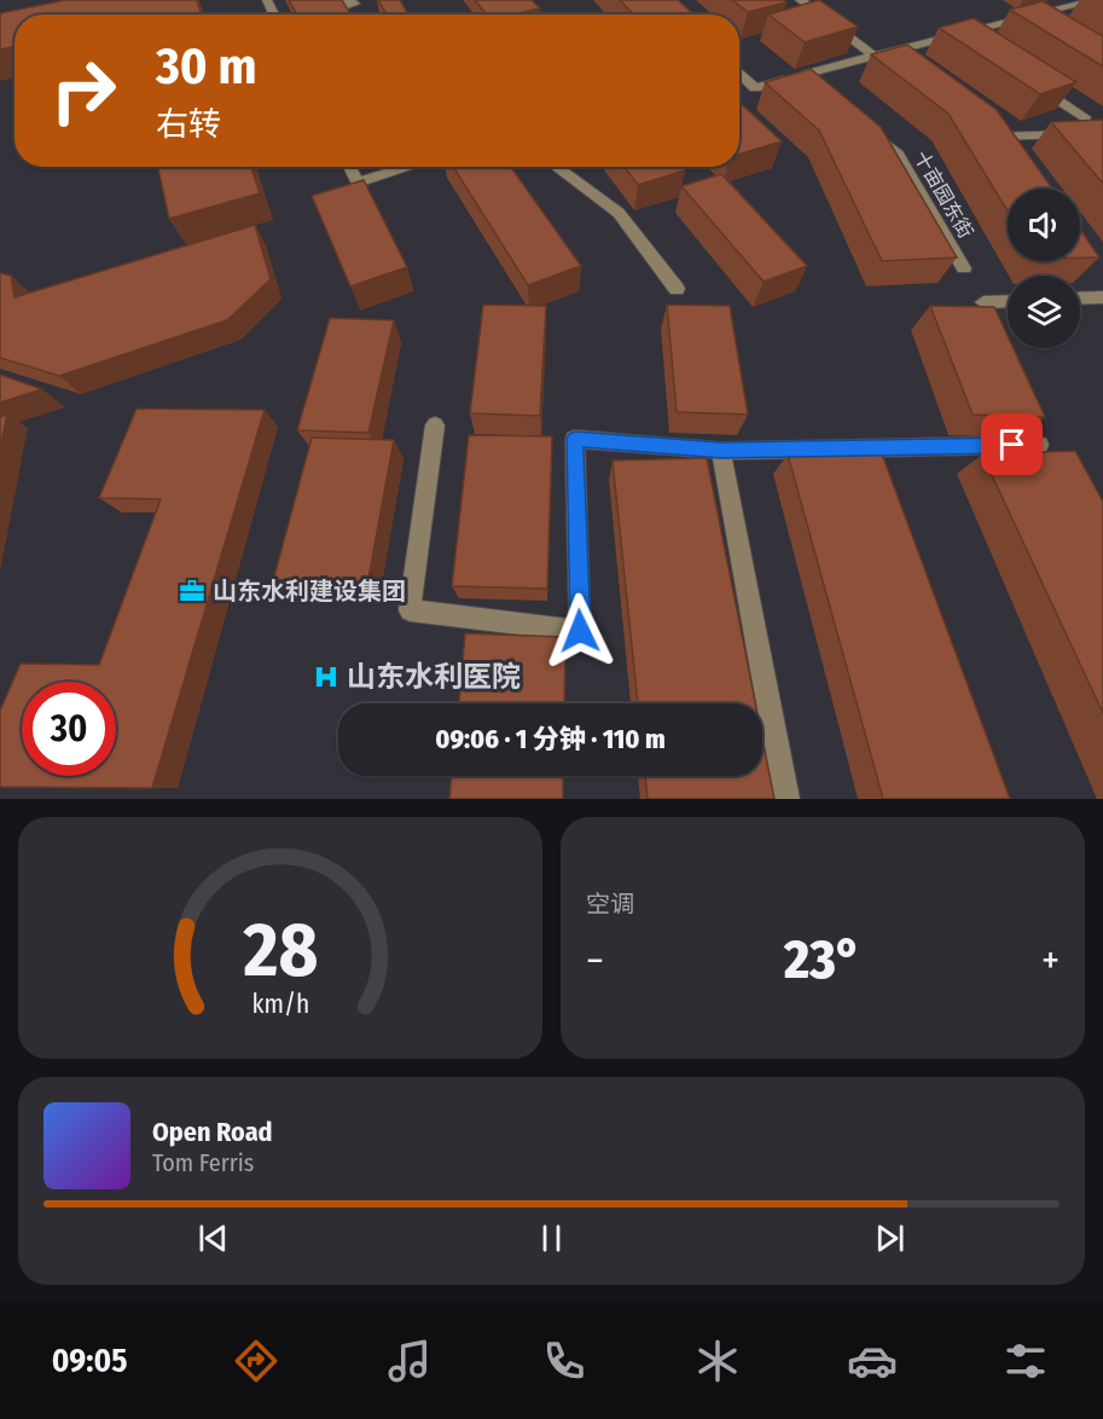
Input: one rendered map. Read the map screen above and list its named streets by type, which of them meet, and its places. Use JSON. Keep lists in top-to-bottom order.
{
  "streets": {
    "street": ["十亩园东街"]
  },
  "places": {
    "office": ["山东水利建设集团"],
    "hospital": ["山东水利医院"]
  },
  "page": {
    "turn": ["30 m", "右转"],
    "limit": "30",
    "trip": "09:06 · 1 分钟 · 110 m",
    "tile": "空调",
    "heat": ["−", "23°", "+"],
    "song": ["Open Road", "Tom Ferris"],
    "tabs": "09:05",
    "gauge": ["28", "km/h"]
  }
}
